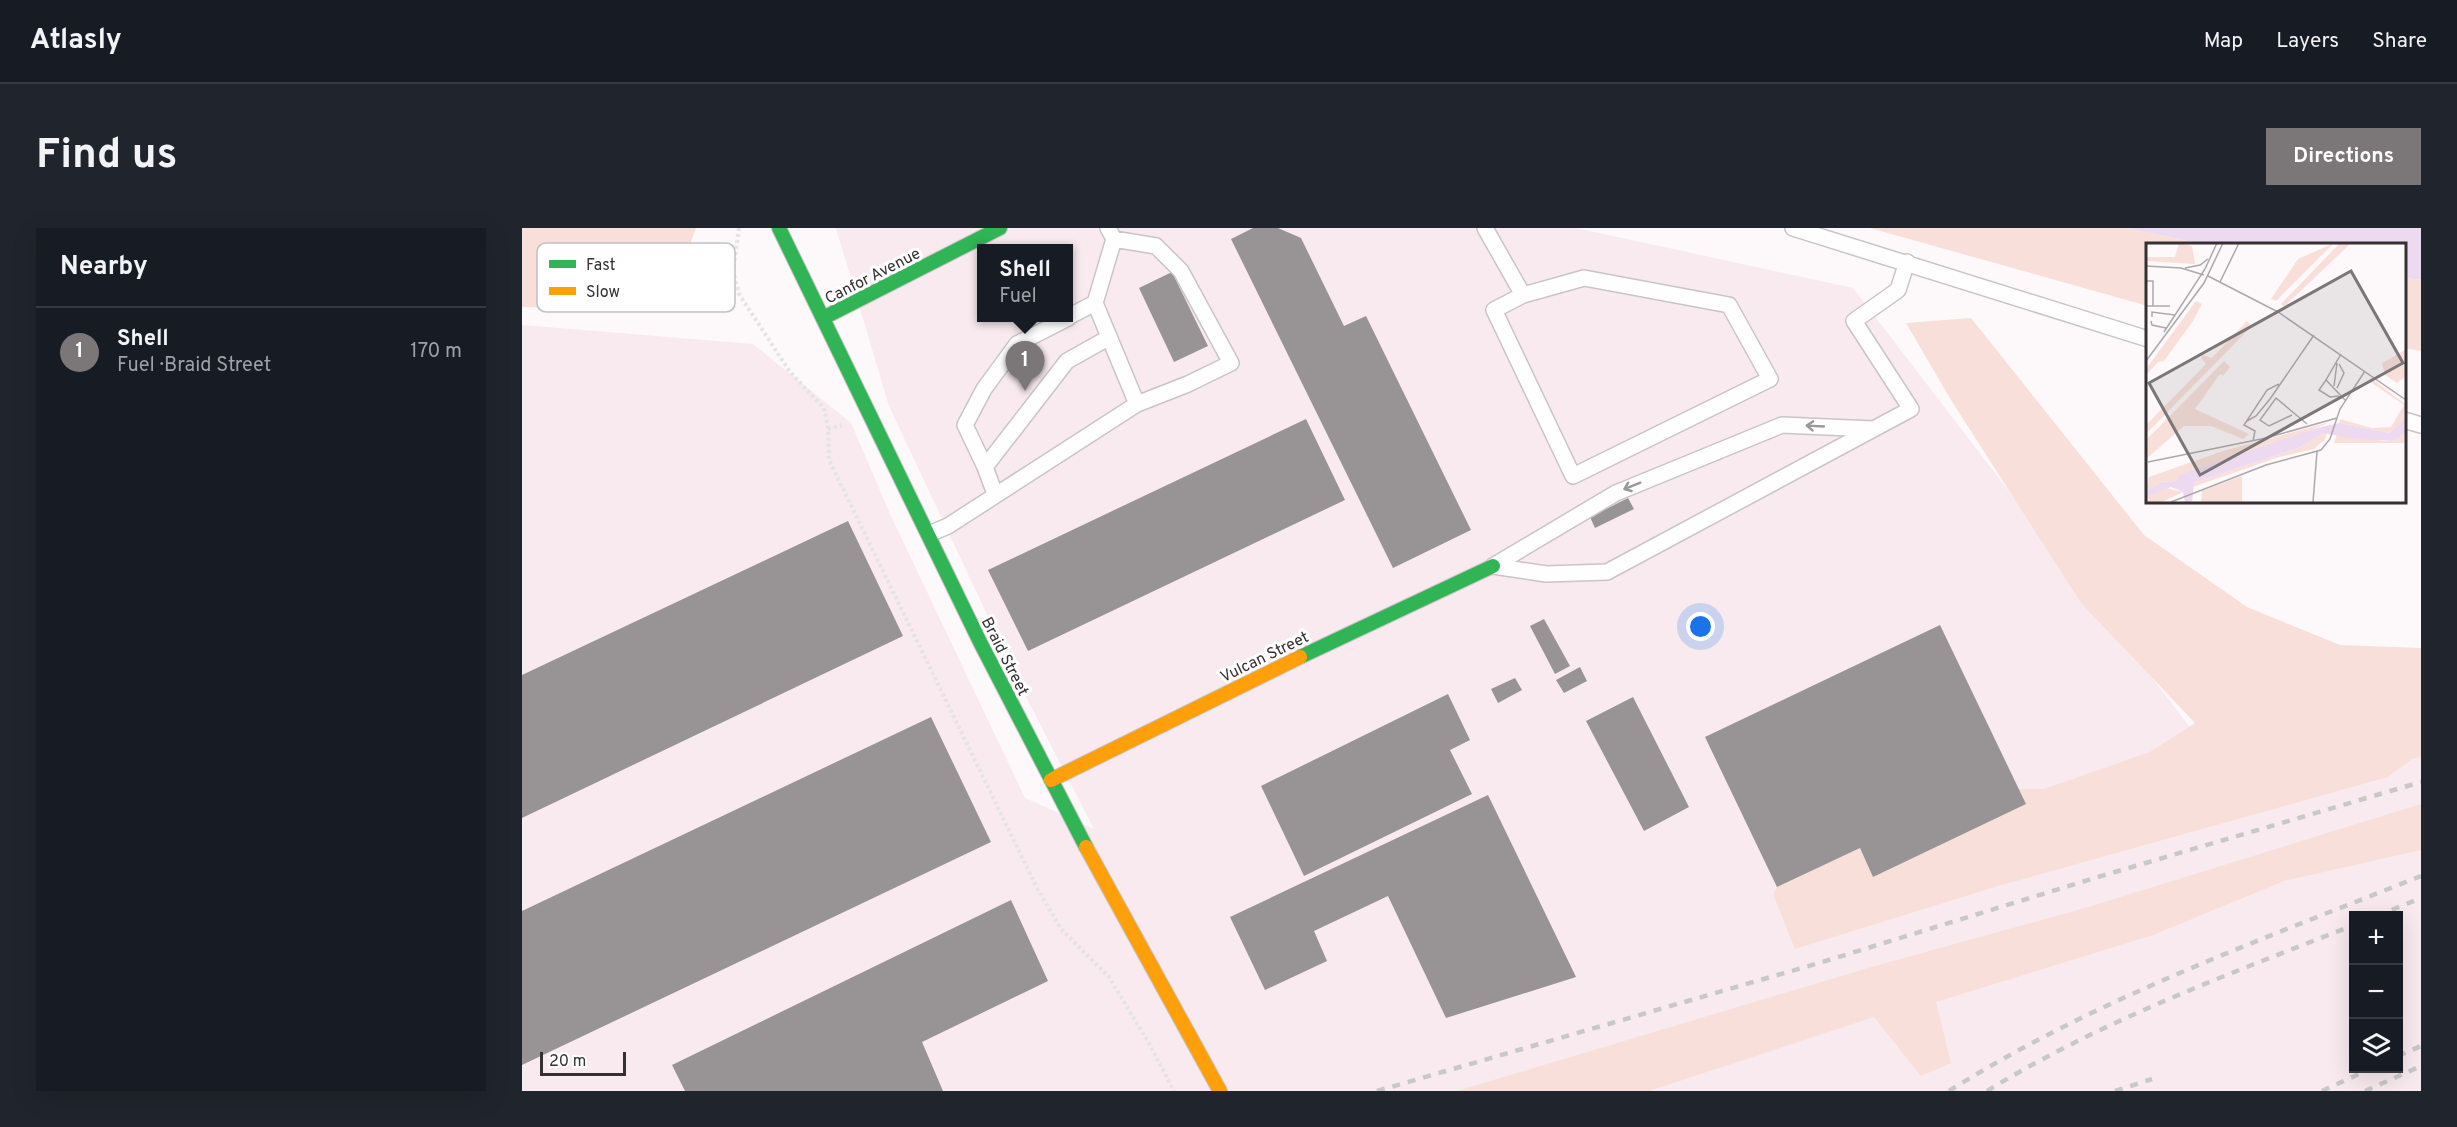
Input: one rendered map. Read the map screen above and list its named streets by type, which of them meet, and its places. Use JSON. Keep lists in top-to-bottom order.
{
  "streets": {
    "street": ["Canfor Avenue", "Braid Street", "Vulcan Street"]
  },
  "crossings": [
    ["Canfor Avenue", "Braid Street"],
    ["Braid Street", "Vulcan Street"]
  ],
  "legend": ["Fast", "Slow"],
  "scale_bar": "20 m",
  "page": {
    "header": "Atlasly",
    "nav": ["Map", "Layers", "Share"],
    "buttons": "Directions",
    "title": "Find us",
    "heading": "Nearby",
    "popup": ["Shell", "Fuel"],
    "list": [
      {
        "mark": "1",
        "name": "Shell",
        "note": "Fuel · Braid Street",
        "value": "170 m"
      }
    ],
    "pins": "1",
    "map_buttons": ["+", "−"],
    "scale": "20 m"
  }
}
